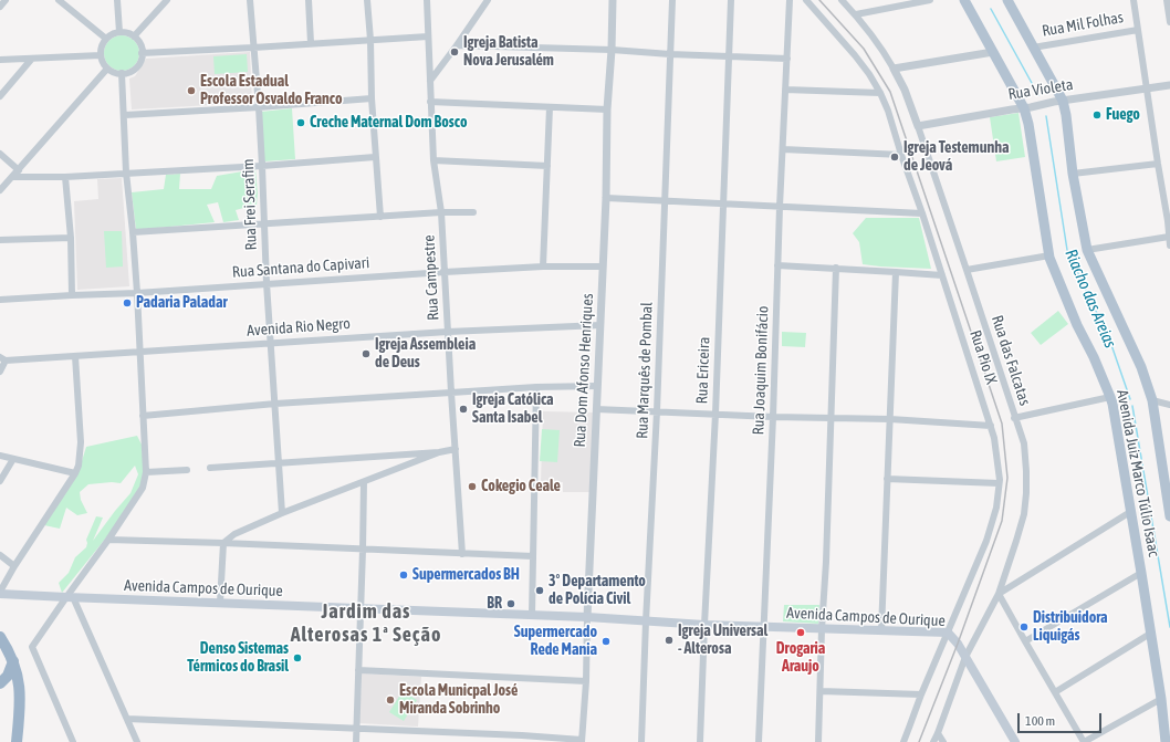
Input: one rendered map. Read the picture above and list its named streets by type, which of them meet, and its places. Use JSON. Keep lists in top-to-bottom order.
{
  "streets": {
    "main road": ["Avenida Juiz Marco Túlio Isaac", "Avenida Campos de Ourique"],
    "street": [
      "Rua Mil Folhas",
      "Rua Violeta",
      "Rua Frei Serafim",
      "Rua Santana do Capivari",
      "Rua Campestre",
      "Avenida Rio Negro",
      "Rua Pio IX",
      "Rua das Falcatas",
      "Rua Dom Afonso Henriques",
      "Rua Marquês de Pombal",
      "Rua Ericeira",
      "Rua Joaquim Bonifácio"
    ]
  },
  "crossings": [
    ["Rua Mil Folhas", "Avenida Juiz Marco Túlio Isaac"],
    ["Rua Violeta", "Rua das Falcatas"],
    ["Rua Violeta", "Avenida Juiz Marco Túlio Isaac"],
    ["Rua Frei Serafim", "Rua Santana do Capivari"],
    ["Rua Frei Serafim", "Avenida Rio Negro"],
    ["Rua Santana do Capivari", "Rua Campestre"],
    ["Rua Santana do Capivari", "Rua Dom Afonso Henriques"],
    ["Rua Campestre", "Avenida Rio Negro"],
    ["Avenida Rio Negro", "Rua Dom Afonso Henriques"],
    ["Rua Pio IX", "Avenida Campos de Ourique"],
    ["Rua das Falcatas", "Avenida Campos de Ourique"],
    ["Rua Dom Afonso Henriques", "Avenida Campos de Ourique"],
    ["Rua Marquês de Pombal", "Avenida Campos de Ourique"],
    ["Rua Ericeira", "Avenida Campos de Ourique"],
    ["Rua Joaquim Bonifácio", "Avenida Campos de Ourique"]
  ],
  "districts": ["Jardim das Alterosas 1ª Seção"],
  "water": ["Riacho das Areias"],
  "places": [
    "Igreja Batista Nova Jerusalém",
    "Escola Estadual Professor Osvaldo Franco",
    "Fuego",
    "Creche Maternal Dom Bosco",
    "Igreja Testemunha de Jeová",
    "Padaria Paladar",
    "Igreja Assembleia de Deus",
    "Igreja Católica Santa Isabel",
    "Cokegio Ceale",
    "Supermercados BH",
    "3° Departamento de Polícia Civil",
    "BR",
    "Distribuidora Liquigás",
    "Drogaria Araujo",
    "Igreja Universal - Alterosa",
    "Supermercado Rede Mania",
    "Denso Sistemas Térmicos do Brasil",
    "Escola Municpal José Miranda Sobrinho"
  ],
  "scale_bar": "100 m"
}
